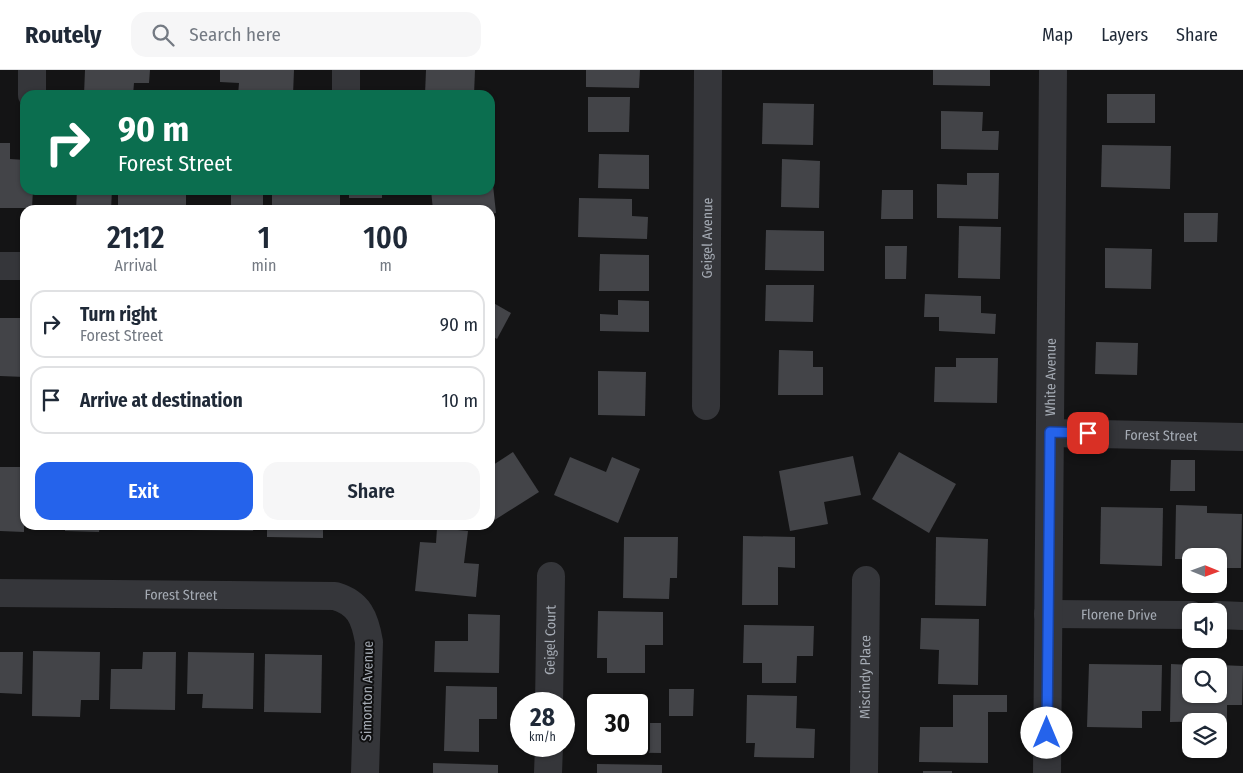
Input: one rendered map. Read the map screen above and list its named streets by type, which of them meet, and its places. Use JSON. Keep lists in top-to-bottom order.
{
  "streets": {
    "street": [
      "Geigel Avenue",
      "White Avenue",
      "Forest Street",
      "Florene Drive",
      "Geigel Court",
      "Miscindy Place",
      "Simonton Avenue"
    ]
  },
  "crossings": [
    ["White Avenue", "Forest Street"],
    ["White Avenue", "Florene Drive"],
    ["Forest Street", "Simonton Avenue"]
  ],
  "north": "right",
  "page": {
    "header": "Routely",
    "search": "Search here",
    "nav": ["Map", "Layers", "Share"],
    "turn": ["90 m", "Forest Street"],
    "eta": [
      "21:12",
      "Arrival",
      "1",
      "min",
      "100",
      "m"
    ],
    "list": [
      {
        "name": "Turn right",
        "note": "Forest Street",
        "value": "90 m"
      },
      {
        "name": "Arrive at destination",
        "value": "10 m"
      }
    ],
    "buttons": ["Exit", "Share"],
    "speed": "28 km/h",
    "limit": "30"
  }
}
